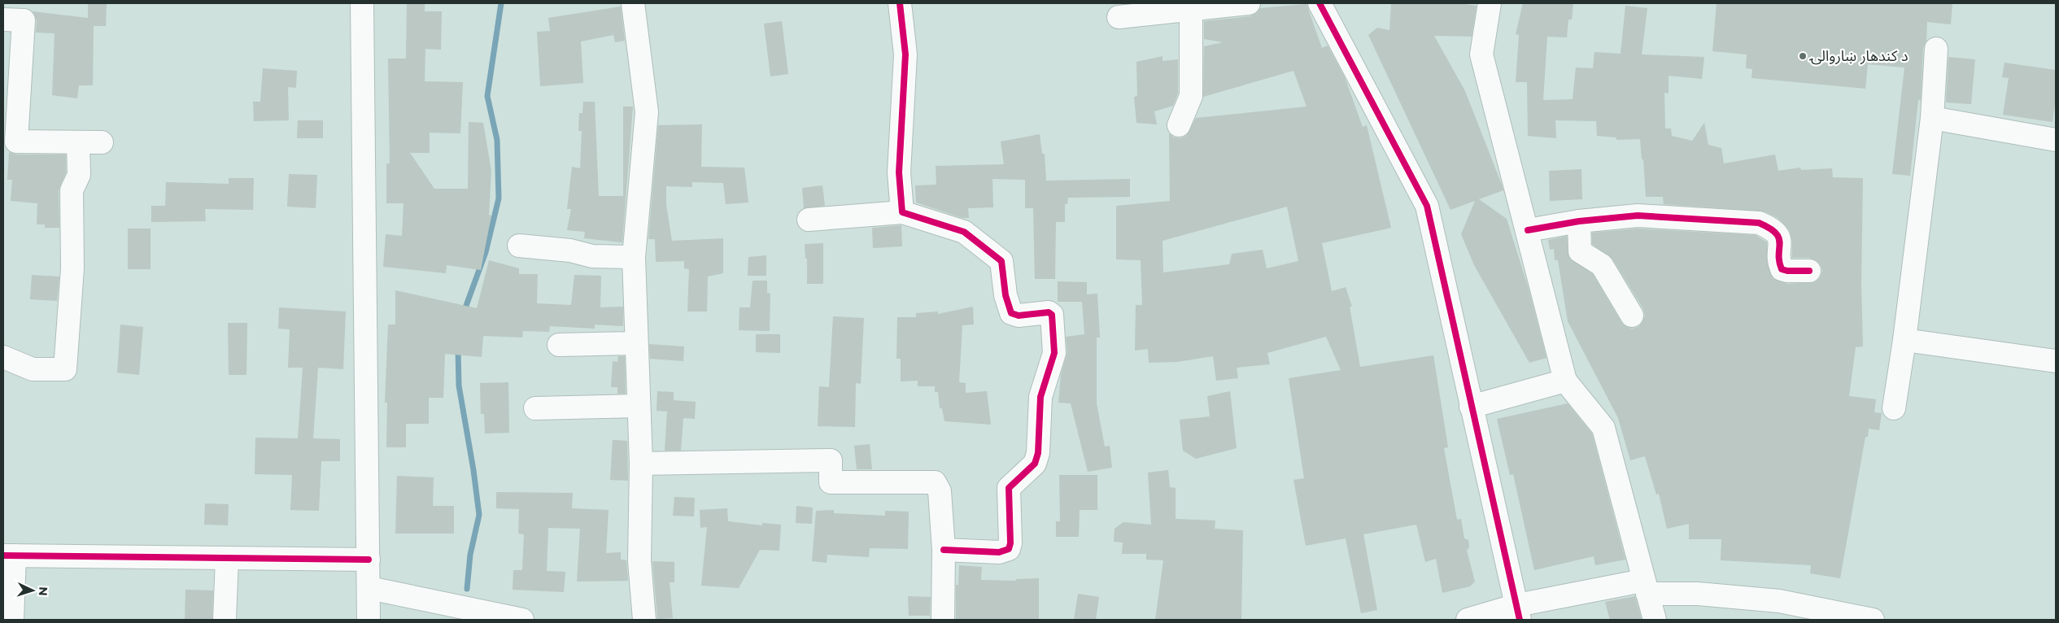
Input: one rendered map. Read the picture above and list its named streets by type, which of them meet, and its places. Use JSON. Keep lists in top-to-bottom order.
{
  "places": ["د کندهار ښاروالۍ"],
  "north": "right"
}
